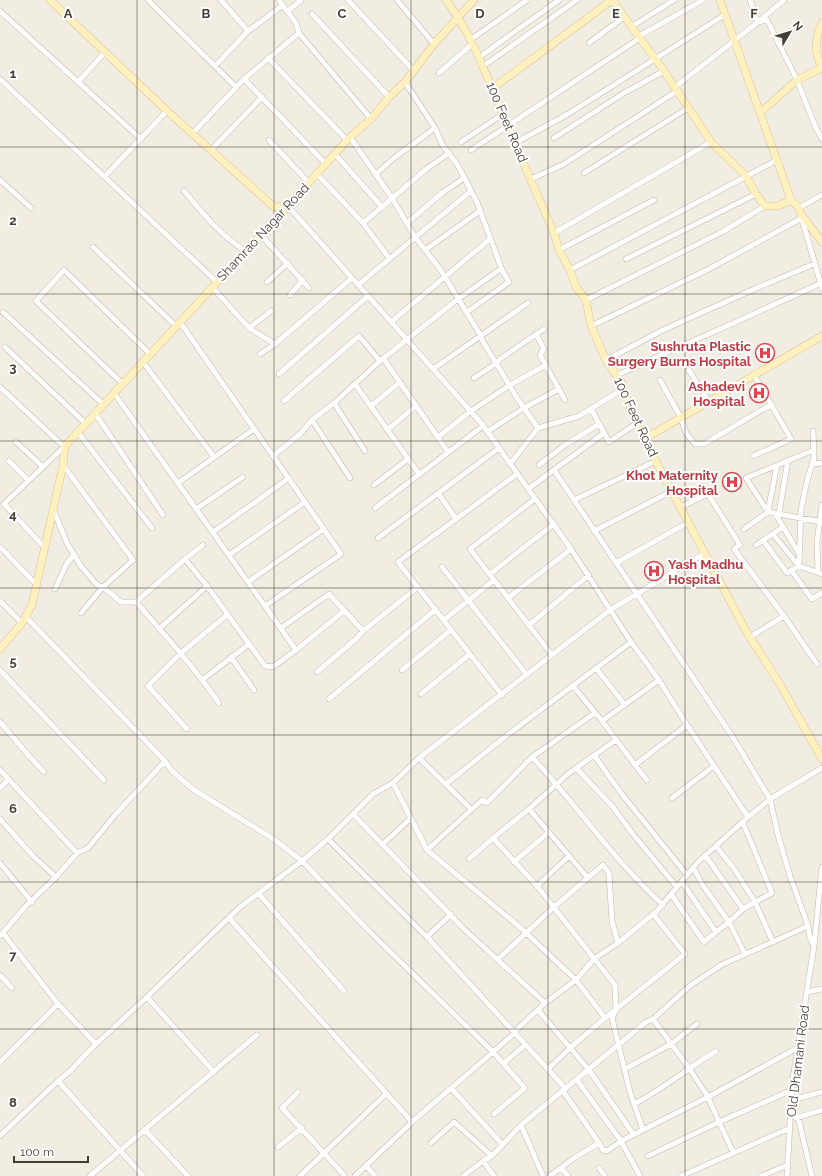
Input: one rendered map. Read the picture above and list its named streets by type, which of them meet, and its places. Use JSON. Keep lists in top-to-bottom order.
{
  "streets": {
    "street": ["100 Feet Road", "Shamrao Nagar Road", "Old Dhamani Road"]
  },
  "crossings": [
    ["100 Feet Road", "Shamrao Nagar Road"]
  ],
  "places": {
    "hospital": [
      "Sushruta Plastic Surgery Burns Hospital",
      "Ashadevi Hospital",
      "Khot Maternity Hospital",
      "Yash Madhu Hospital"
    ]
  },
  "scale_bar": "100 m",
  "north": "top right",
  "grid": {
    "columns": [
      "A",
      "B",
      "C",
      "D",
      "E",
      "F"
    ],
    "rows": [
      "1",
      "2",
      "3",
      "4",
      "5",
      "6",
      "7",
      "8"
    ]
  }
}
